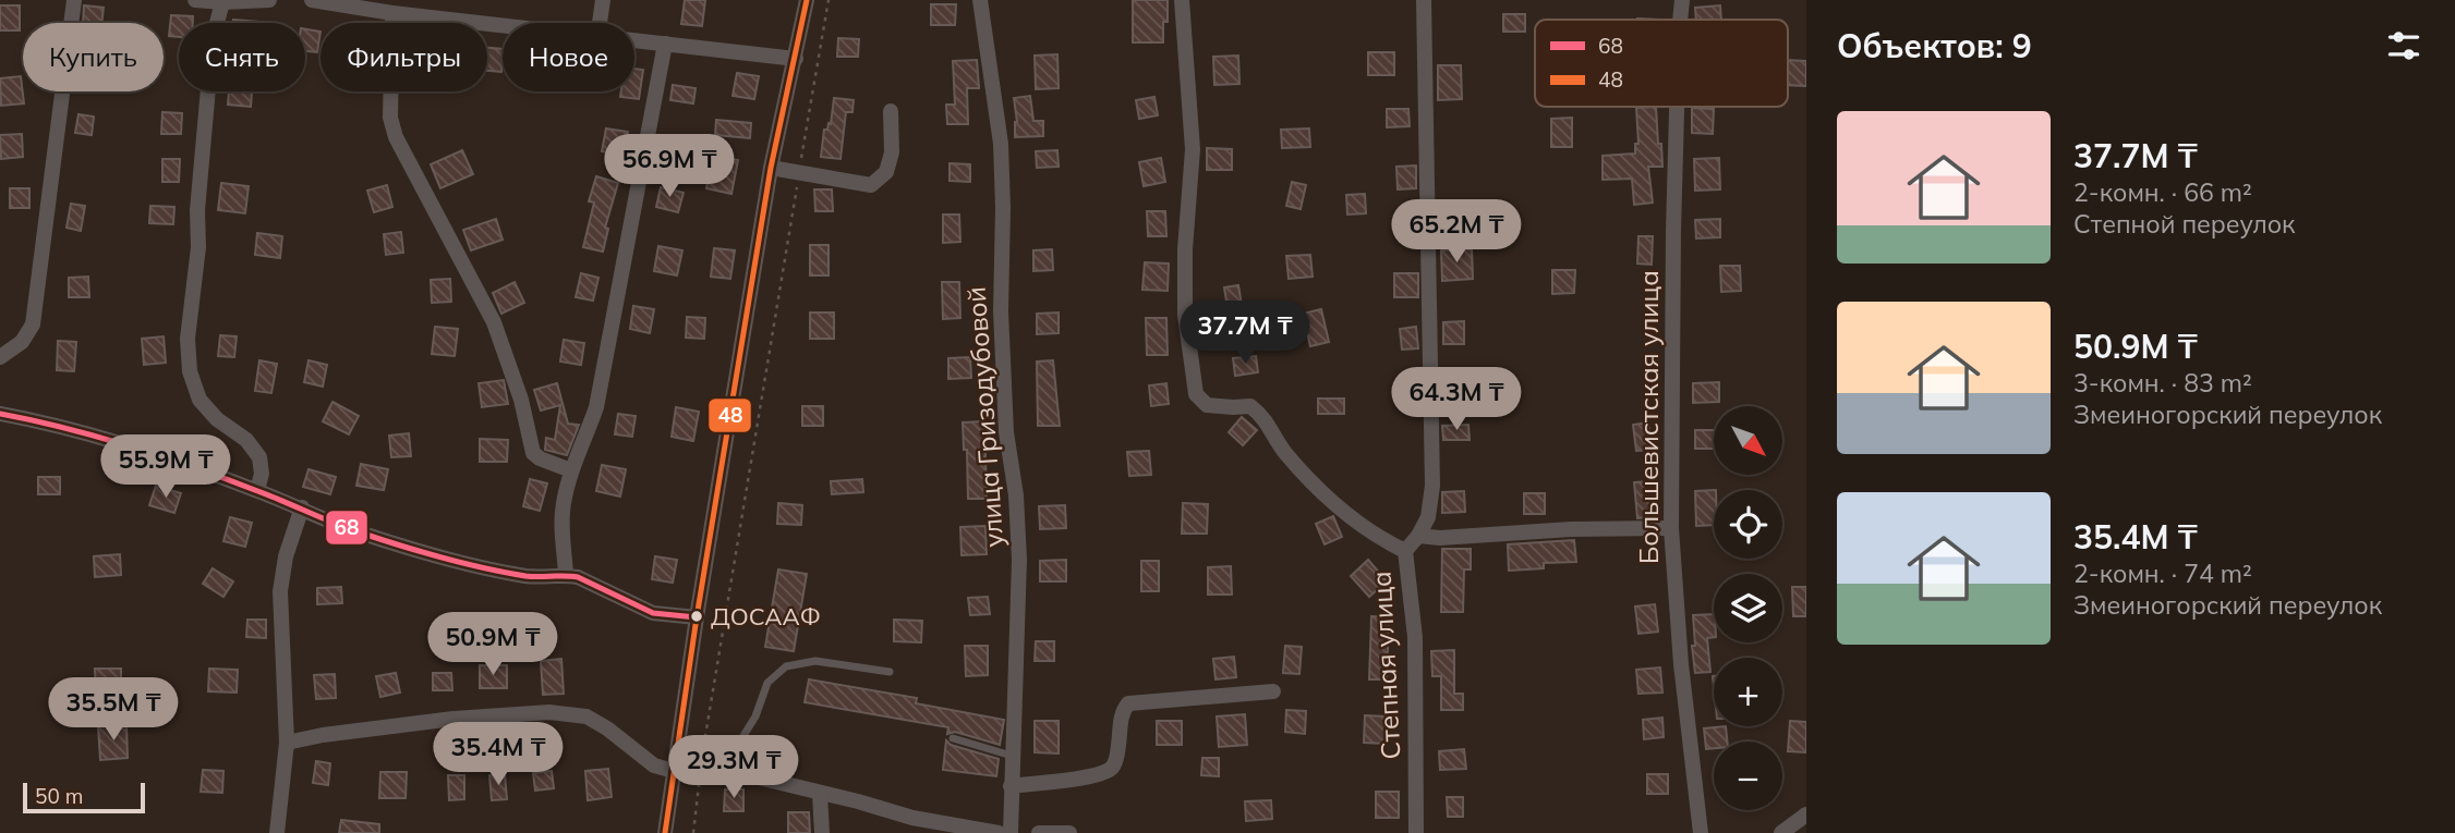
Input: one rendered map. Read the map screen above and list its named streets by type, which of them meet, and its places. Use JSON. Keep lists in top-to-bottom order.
{
  "streets": {
    "street": ["улица Гризодубовой", "Большевистская улица", "Степная улица"]
  },
  "places": ["ДОСААФ"],
  "lines": ["transit line 48", "transit line 68"],
  "legend": ["68", "48"],
  "scale_bar": "50 m",
  "north": "bottom right",
  "page": {
    "heading": "Объектов: 9",
    "chip": [
      "Купить",
      "Снять",
      "Фильтры",
      "Новое"
    ],
    "list": [
      {
        "name": "37.7M ₸",
        "note": "2-комн. · 66 m² · Степной переулок"
      },
      {
        "name": "50.9M ₸",
        "note": "3-комн. · 83 m² · Змеиногорский переулок"
      },
      {
        "name": "35.4M ₸",
        "note": "2-комн. · 74 m² · Змеиногорский переулок"
      }
    ],
    "price": [
      "56.9M ₸",
      "65.2M ₸",
      "37.7M ₸",
      "64.3M ₸",
      "55.9M ₸",
      "50.9M ₸",
      "35.5M ₸",
      "35.4M ₸",
      "29.3M ₸"
    ],
    "map_buttons": ["+", "−"],
    "scale": "50 m"
  }
}
